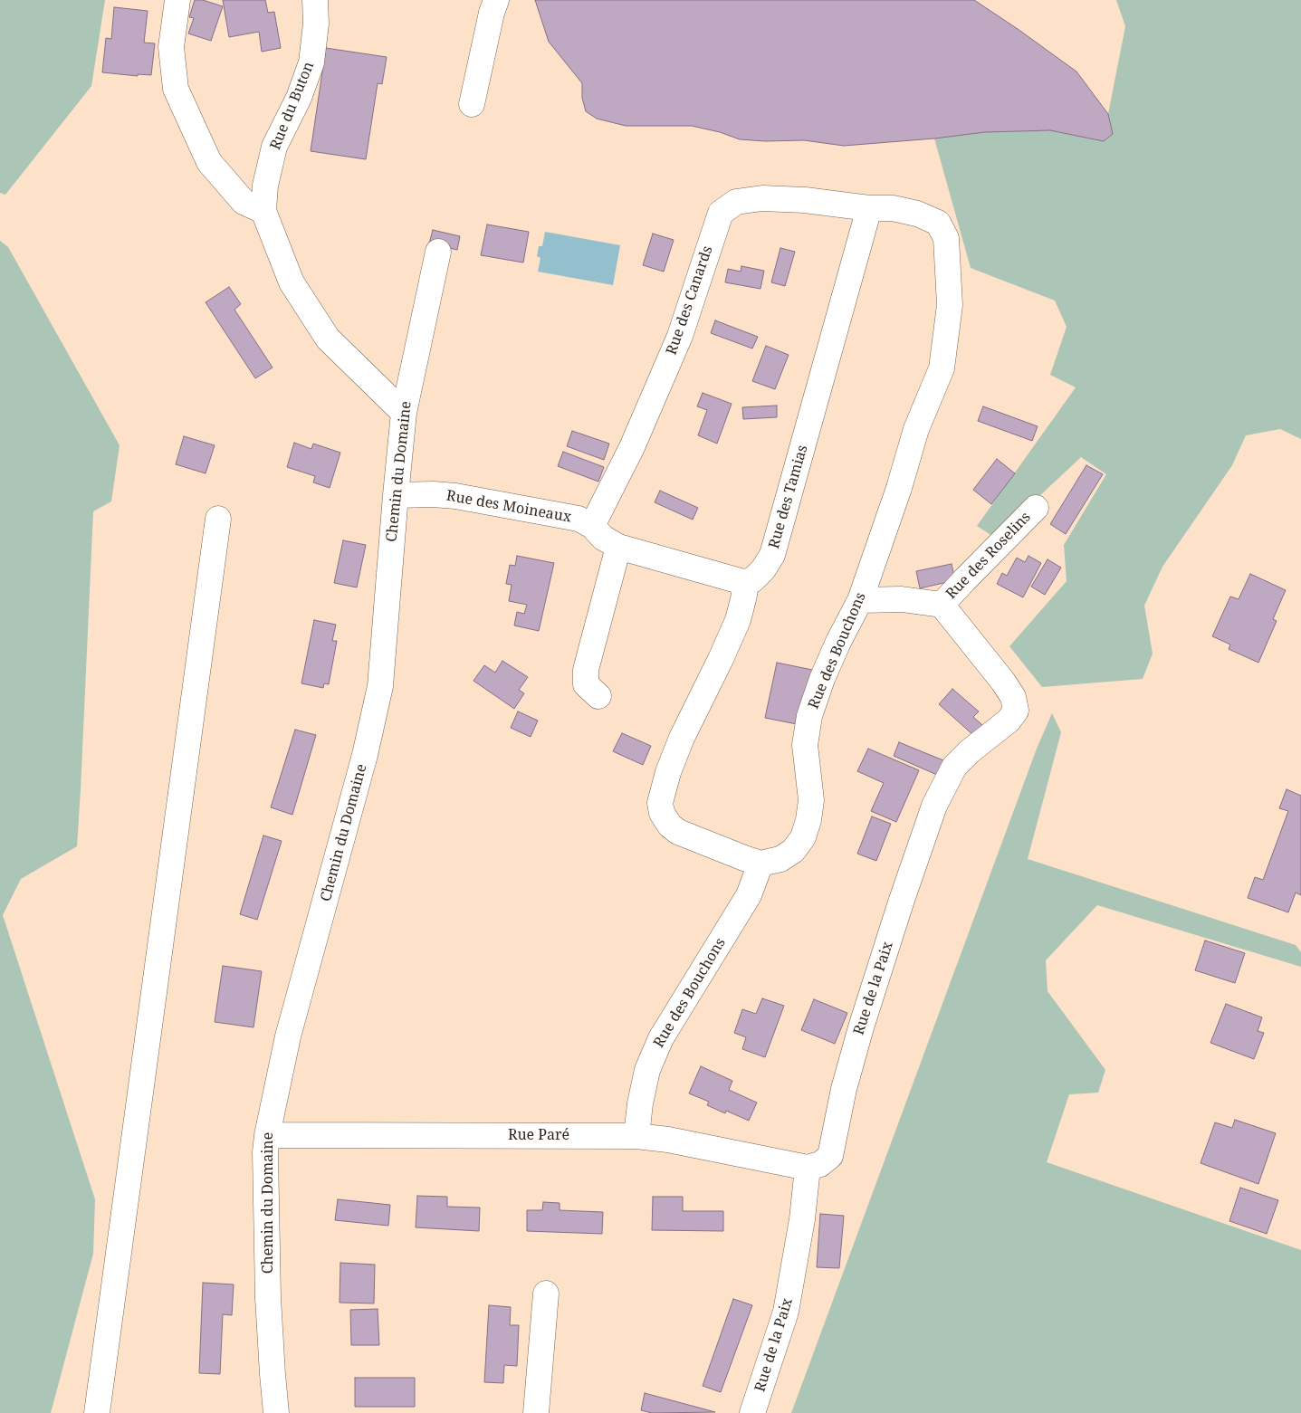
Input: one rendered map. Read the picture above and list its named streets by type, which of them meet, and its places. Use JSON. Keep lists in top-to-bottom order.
{
  "streets": {
    "street": [
      "Rue du Buton",
      "Rue des Canards",
      "Chemin du Domaine",
      "Rue des Tamias",
      "Rue des Moineaux",
      "Rue des Roselins",
      "Rue des Bouchons",
      "Rue de la Paix",
      "Rue Paré"
    ]
  },
  "crossings": [
    ["Rue des Canards", "Rue des Tamias"],
    ["Rue des Canards", "Rue des Moineaux"],
    ["Rue des Canards", "Rue des Bouchons"],
    ["Chemin du Domaine", "Rue des Moineaux"],
    ["Chemin du Domaine", "Rue Paré"],
    ["Rue des Tamias", "Rue des Moineaux"],
    ["Rue des Tamias", "Rue des Bouchons"],
    ["Rue des Roselins", "Rue des Bouchons"],
    ["Rue des Roselins", "Rue de la Paix"],
    ["Rue des Bouchons", "Rue Paré"],
    ["Rue de la Paix", "Rue Paré"]
  ]
}
